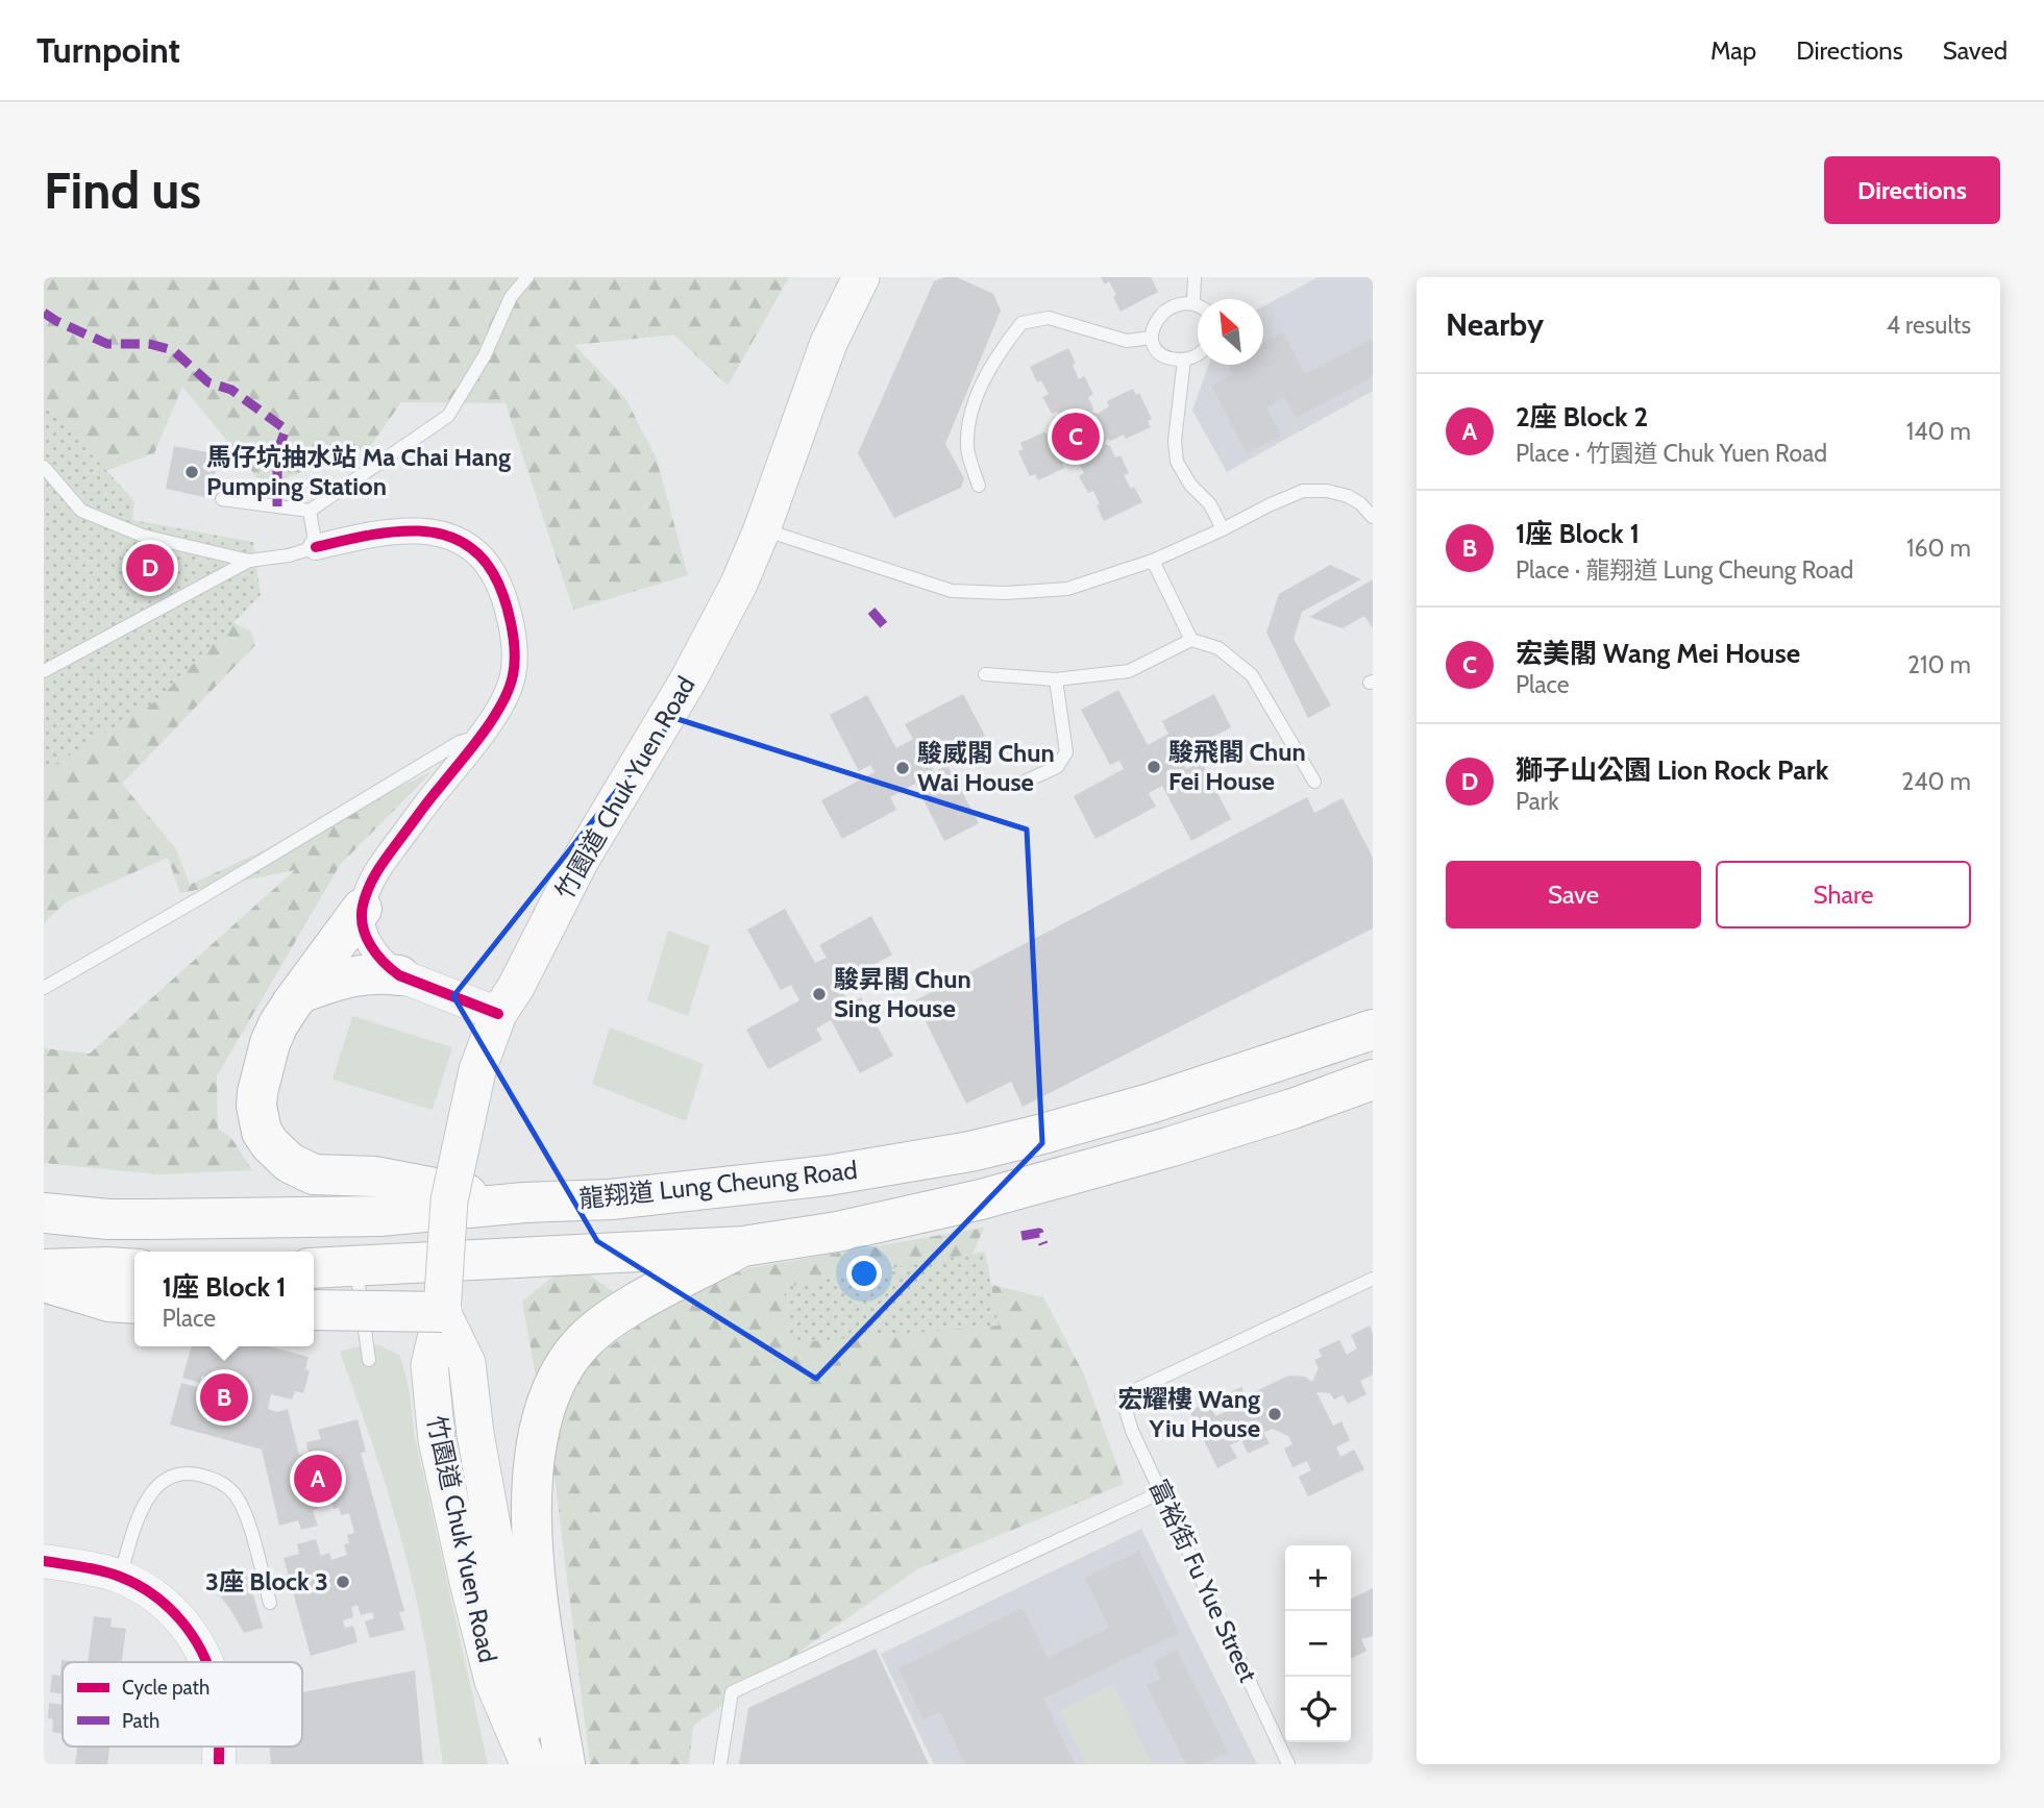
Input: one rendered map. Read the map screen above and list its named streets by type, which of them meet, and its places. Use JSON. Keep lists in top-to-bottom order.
{
  "streets": {
    "highway": ["龍翔道 Lung Cheung Road"],
    "main road": ["竹園道 Chuk Yuen Road"],
    "lane": ["富裕街 Fu Yue Street"]
  },
  "places": [
    "馬仔坑抽水站 Ma Chai Hang Pumping Station",
    "駿飛閣 Chun Fei House",
    "駿威閣 Chun Wai House",
    "駿昇閣 Chun Sing House",
    "宏耀樓 Wang Yiu House",
    "3座 Block 3"
  ],
  "legend": ["Cycle path", "Path"],
  "north": "top left",
  "page": {
    "header": "Turnpoint",
    "nav": ["Map", "Directions", "Saved"],
    "buttons": [
      "Directions",
      ["Save", "Share"]
    ],
    "title": "Find us",
    "heading": ["Nearby", "4 results"],
    "list": [
      {
        "mark": "A",
        "name": "2座 Block 2",
        "note": "Place · 竹園道 Chuk Yuen Road",
        "value": "140 m"
      },
      {
        "mark": "B",
        "name": "1座 Block 1",
        "note": "Place · 龍翔道 Lung Cheung Road",
        "value": "160 m"
      },
      {
        "mark": "C",
        "name": "宏美閣 Wang Mei House",
        "note": "Place",
        "value": "210 m"
      },
      {
        "mark": "D",
        "name": "獅子山公園 Lion Rock Park",
        "note": "Park",
        "value": "240 m"
      }
    ],
    "pins": [
      "C",
      "D",
      "B",
      "A"
    ],
    "popup": ["1座 Block 1", "Place"],
    "map_buttons": ["+", "−"]
  }
}
